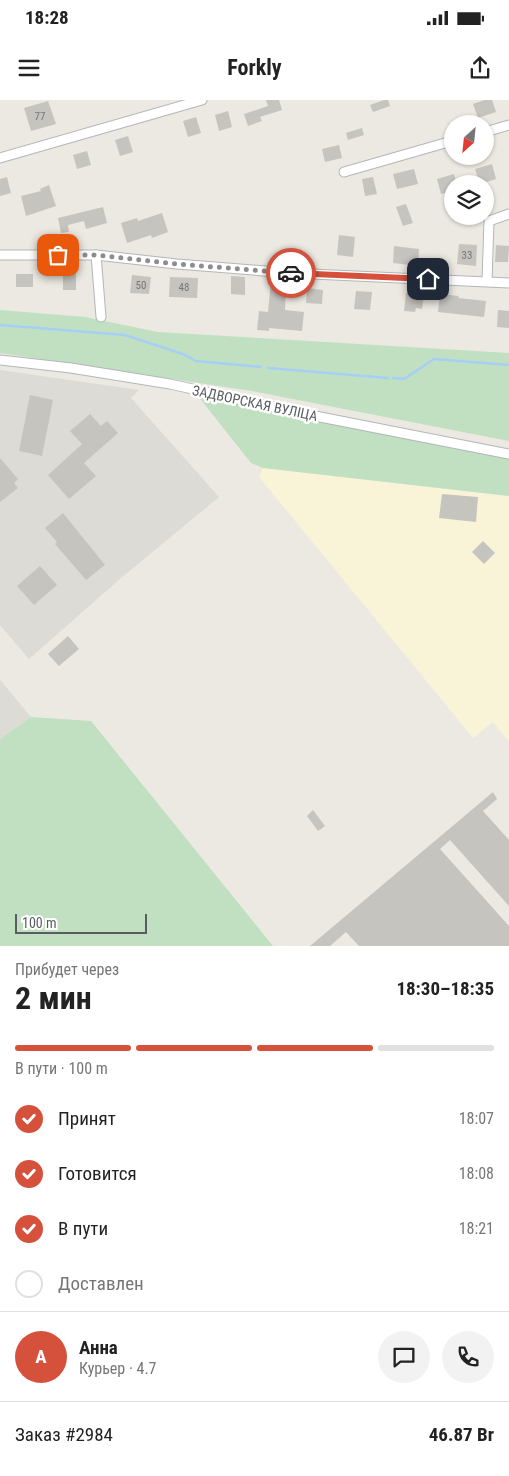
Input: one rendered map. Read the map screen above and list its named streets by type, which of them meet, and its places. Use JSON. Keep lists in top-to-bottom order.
{
  "streets": {
    "street": ["ЗАДВОРСКАЯ ВУЛІЦА"]
  },
  "house_numbers": [
    "77",
    "33",
    "50",
    "48"
  ],
  "scale_bar": "100 m",
  "north": "bottom left",
  "page": {
    "status": "18:28",
    "header": "Forkly",
    "scale": "100 m",
    "heading": ["2 мин", "Прибудет через", "18:30–18:35"],
    "panel": [
      "Анна",
      "Курьер · 4.7",
      "Заказ #2984",
      "46.87 Br"
    ],
    "bar": "В пути · 100 m",
    "list": [
      ["Принят", "18:07"],
      ["Готовится", "18:08"],
      ["В пути", "18:21"],
      "Доставлен"
    ],
    "round": "А"
  }
}
